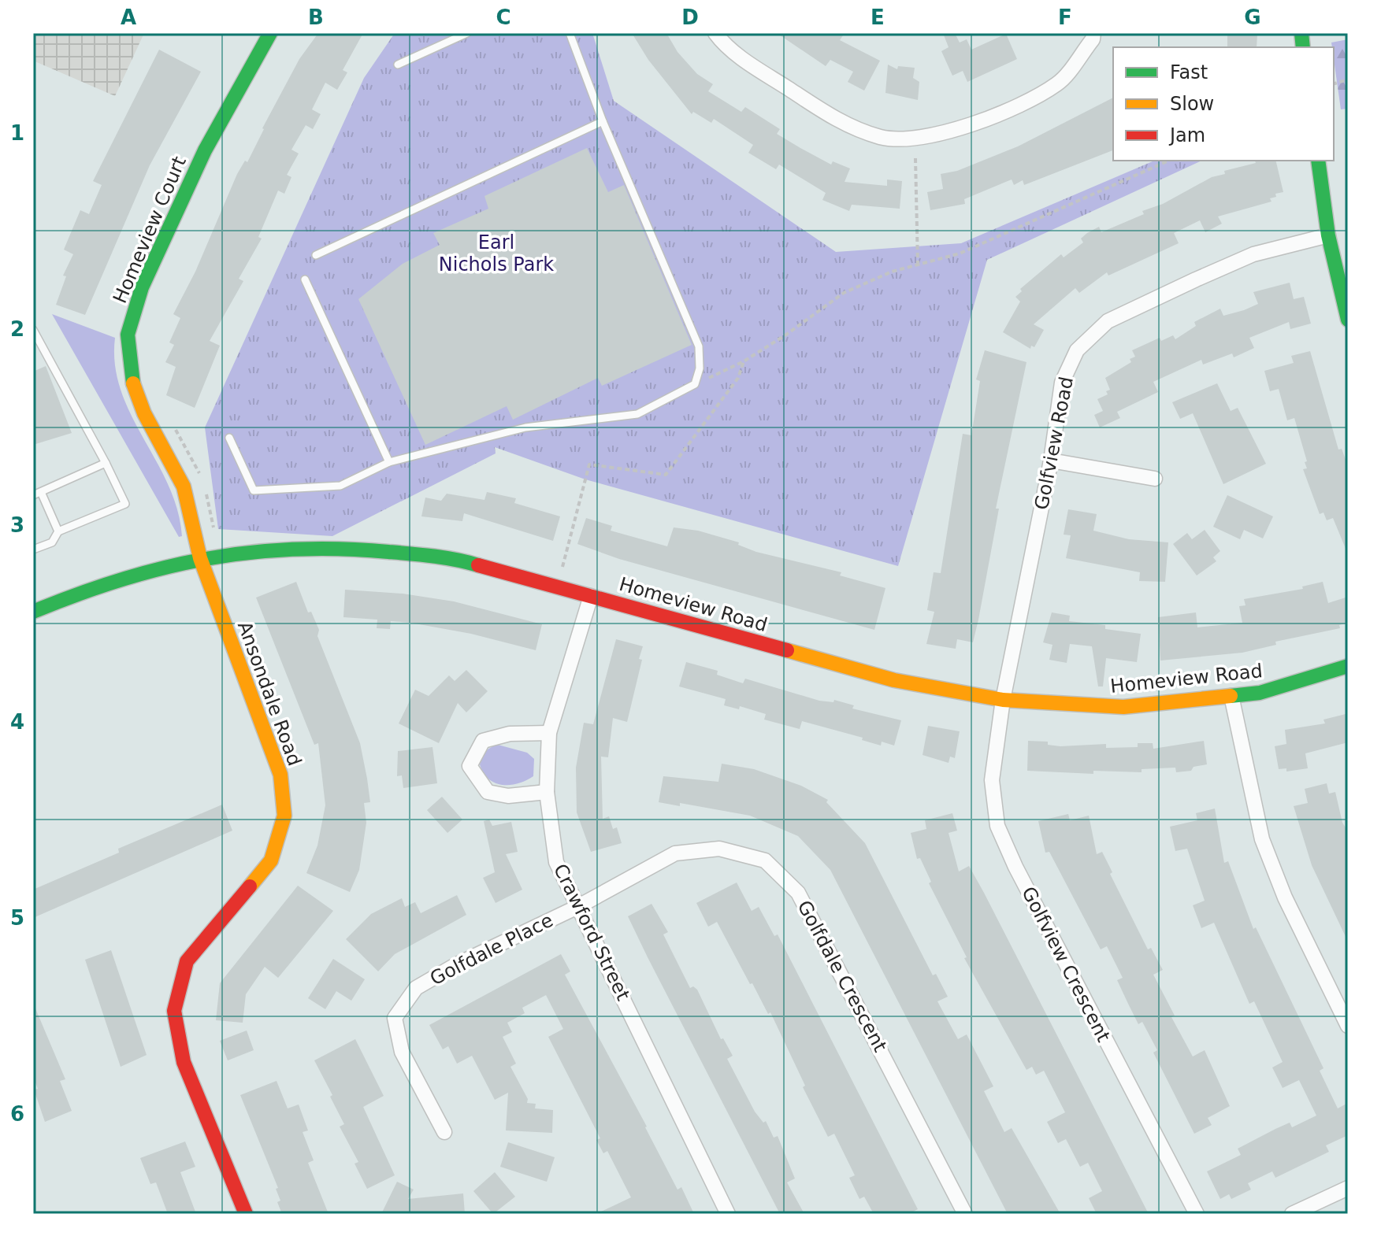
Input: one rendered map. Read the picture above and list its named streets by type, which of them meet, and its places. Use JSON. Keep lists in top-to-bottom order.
{
  "streets": {
    "street": [
      "Homeview Court",
      "Golfview Road",
      "Homeview Road",
      "Ansondale Road",
      "Crawford Street",
      "Golfdale Place",
      "Golfview Crescent",
      "Golfdale Crescent"
    ]
  },
  "crossings": [
    ["Homeview Court", "Homeview Road"],
    ["Homeview Court", "Ansondale Road"],
    ["Golfview Road", "Homeview Road"],
    ["Golfview Road", "Golfview Crescent"],
    ["Homeview Road", "Ansondale Road"],
    ["Homeview Road", "Crawford Street"],
    ["Homeview Road", "Golfview Crescent"],
    ["Crawford Street", "Golfdale Place"],
    ["Crawford Street", "Golfdale Crescent"],
    ["Golfdale Place", "Golfdale Crescent"]
  ],
  "parks": ["Earl Nichols Park"],
  "legend": ["Fast", "Slow", "Jam"],
  "grid": {
    "columns": [
      "A",
      "B",
      "C",
      "D",
      "E",
      "F",
      "G"
    ],
    "rows": [
      "1",
      "2",
      "3",
      "4",
      "5",
      "6"
    ]
  }
}
